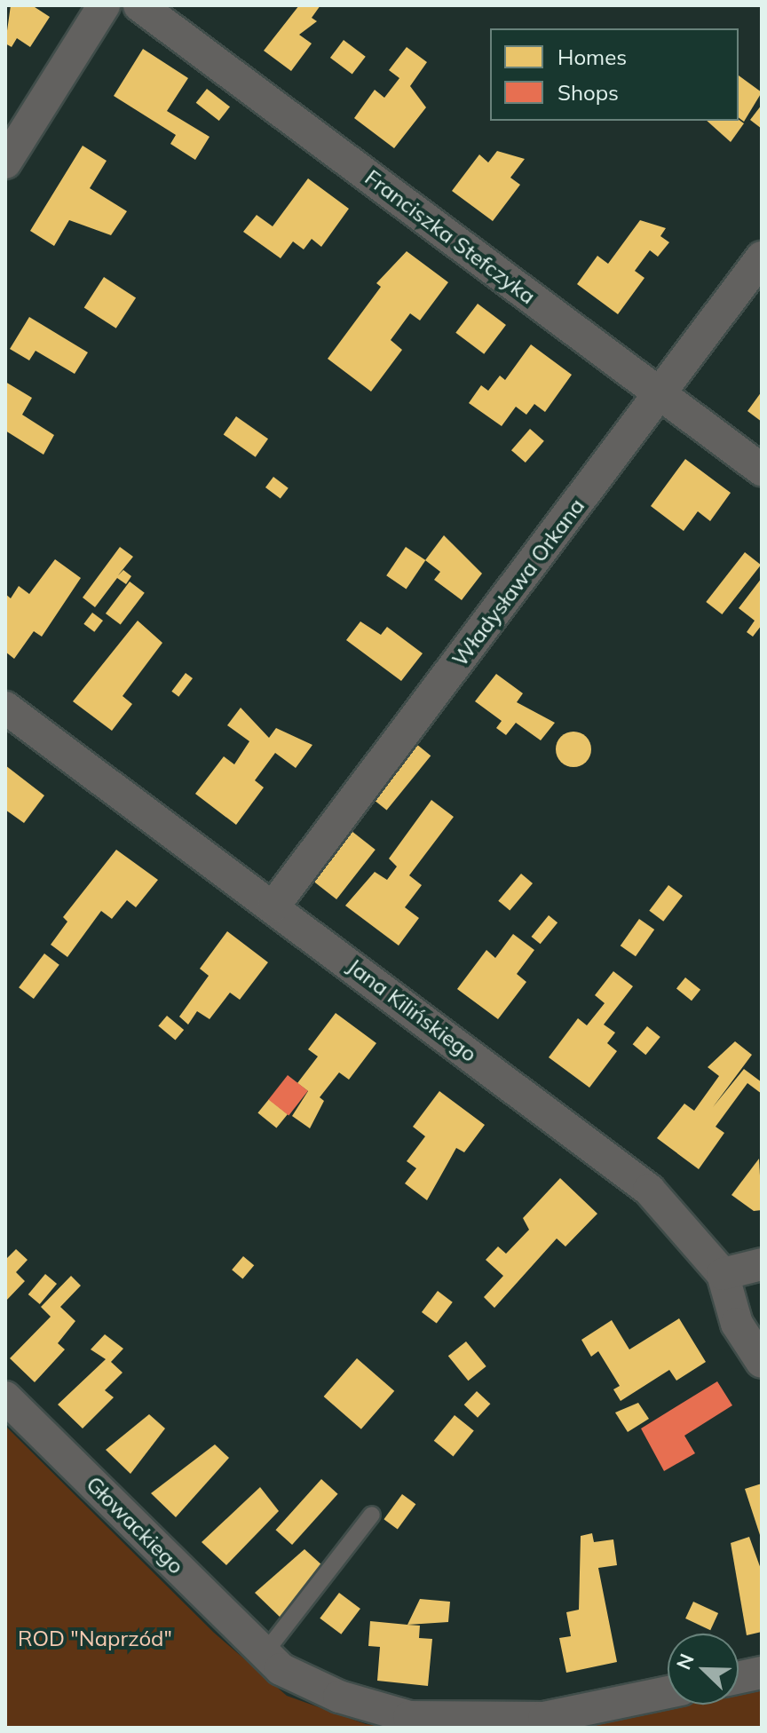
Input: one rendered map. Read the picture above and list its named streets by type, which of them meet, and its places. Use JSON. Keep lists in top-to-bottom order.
{
  "streets": {
    "street": [
      "Franciszka Stefczyka",
      "Władysława Orkana",
      "Jana Kilińskiego",
      "Głowackiego"
    ]
  },
  "crossings": [
    ["Franciszka Stefczyka", "Władysława Orkana"],
    ["Władysława Orkana", "Jana Kilińskiego"]
  ],
  "parks": ["ROD \"Naprzód\""],
  "legend": ["Homes", "Shops"],
  "north": "top left"
}
